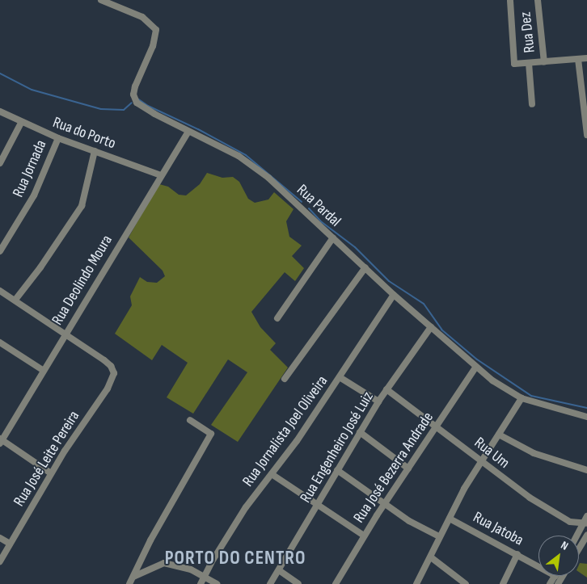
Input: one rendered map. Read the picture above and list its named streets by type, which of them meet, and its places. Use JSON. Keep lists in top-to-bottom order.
{
  "streets": {
    "street": [
      "Rua Dez",
      "Rua do Porto",
      "Rua Jornada",
      "Rua Pardal",
      "Rua Deolindo Moura",
      "Rua Jornalista Joel Oliveira",
      "Rua Engenheiro José Luiz",
      "Rua Um",
      "Rua José Leite Pereira",
      "Rua José Bezerra Andrade",
      "Rua Jatoba"
    ]
  },
  "crossings": [
    ["Rua do Porto", "Rua Jornada"],
    ["Rua do Porto", "Rua Deolindo Moura"],
    ["Rua Pardal", "Rua Deolindo Moura"],
    ["Rua Pardal", "Rua Jornalista Joel Oliveira"],
    ["Rua Pardal", "Rua Engenheiro José Luiz"],
    ["Rua Pardal", "Rua José Bezerra Andrade"],
    ["Rua Deolindo Moura", "Rua José Leite Pereira"],
    ["Rua Engenheiro José Luiz", "Rua Um"],
    ["Rua Um", "Rua José Bezerra Andrade"]
  ],
  "districts": ["PORTO DO CENTRO"],
  "north": "top right"
}
